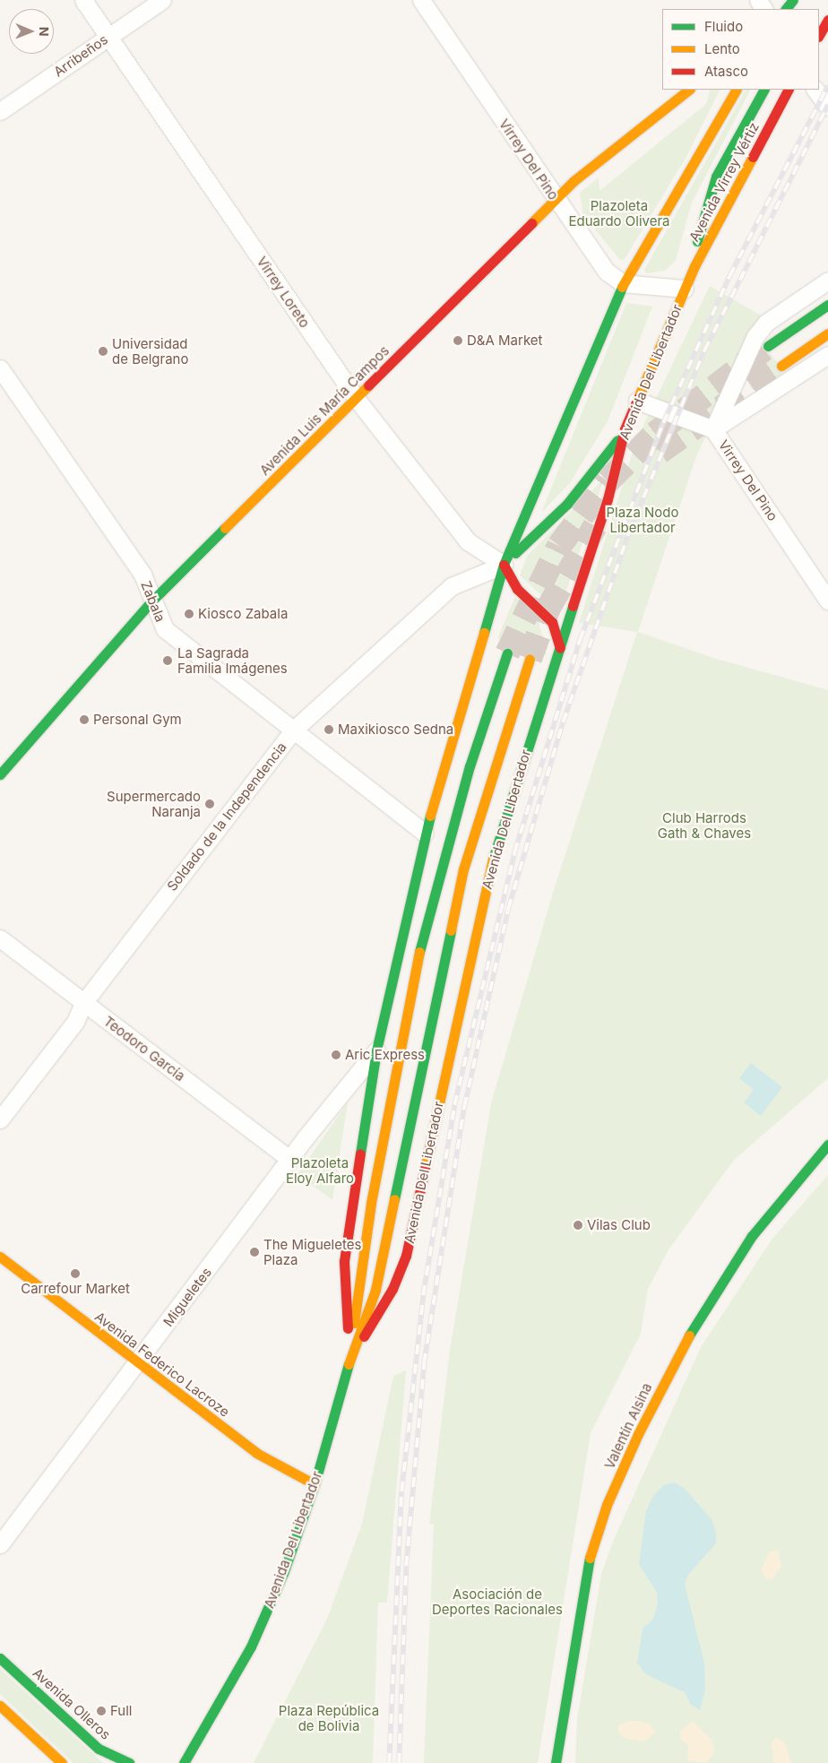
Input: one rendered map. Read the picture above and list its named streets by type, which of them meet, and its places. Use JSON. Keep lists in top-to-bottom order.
{
  "streets": {
    "main road": [
      "Avenida Virrey Vértiz",
      "Avenida Del Libertador",
      "Avenida Luis María Campos",
      "Avenida Federico Lacroze",
      "Valentín Alsina",
      "Avenida Olleros"
    ],
    "street": [
      "Arribeños",
      "Virrey Del Pino",
      "Virrey Loreto",
      "Zabala",
      "Soldado de la Independencia",
      "Teodoro García",
      "Migueletes"
    ]
  },
  "crossings": [
    ["Arribeños", "Virrey Loreto"],
    ["Virrey Del Pino", "Avenida Del Libertador"],
    ["Virrey Del Pino", "Avenida Luis María Campos"],
    ["Avenida Virrey Vértiz", "Avenida Del Libertador"],
    ["Virrey Loreto", "Avenida Del Libertador"],
    ["Virrey Loreto", "Avenida Luis María Campos"],
    ["Virrey Loreto", "Soldado de la Independencia"],
    ["Avenida Del Libertador", "Zabala"],
    ["Avenida Del Libertador", "Soldado de la Independencia"],
    ["Avenida Del Libertador", "Migueletes"],
    ["Avenida Del Libertador", "Avenida Federico Lacroze"],
    ["Avenida Luis María Campos", "Zabala"],
    ["Zabala", "Soldado de la Independencia"],
    ["Soldado de la Independencia", "Teodoro García"],
    ["Teodoro García", "Migueletes"],
    ["Migueletes", "Avenida Federico Lacroze"]
  ],
  "parks": [
    "Plazoleta Eduardo Olivera",
    "Plaza Nodo Libertador",
    "Club Harrods Gath & Chaves",
    "Plazoleta Eloy Alfaro",
    "Asociación de Deportes Racionales",
    "Plaza República de Bolivia"
  ],
  "places": [
    "D&A Market",
    "Universidad de Belgrano",
    "Kiosco Zabala",
    "La Sagrada Familia Imágenes",
    "Personal Gym",
    "Maxikiosco Sedna",
    "Supermercado Naranja",
    "Aric Express",
    "Vilas Club",
    "The Migueletes Plaza",
    "Carrefour Market",
    "Full"
  ],
  "legend": ["Fluido", "Lento", "Atasco"],
  "north": "right"
}
